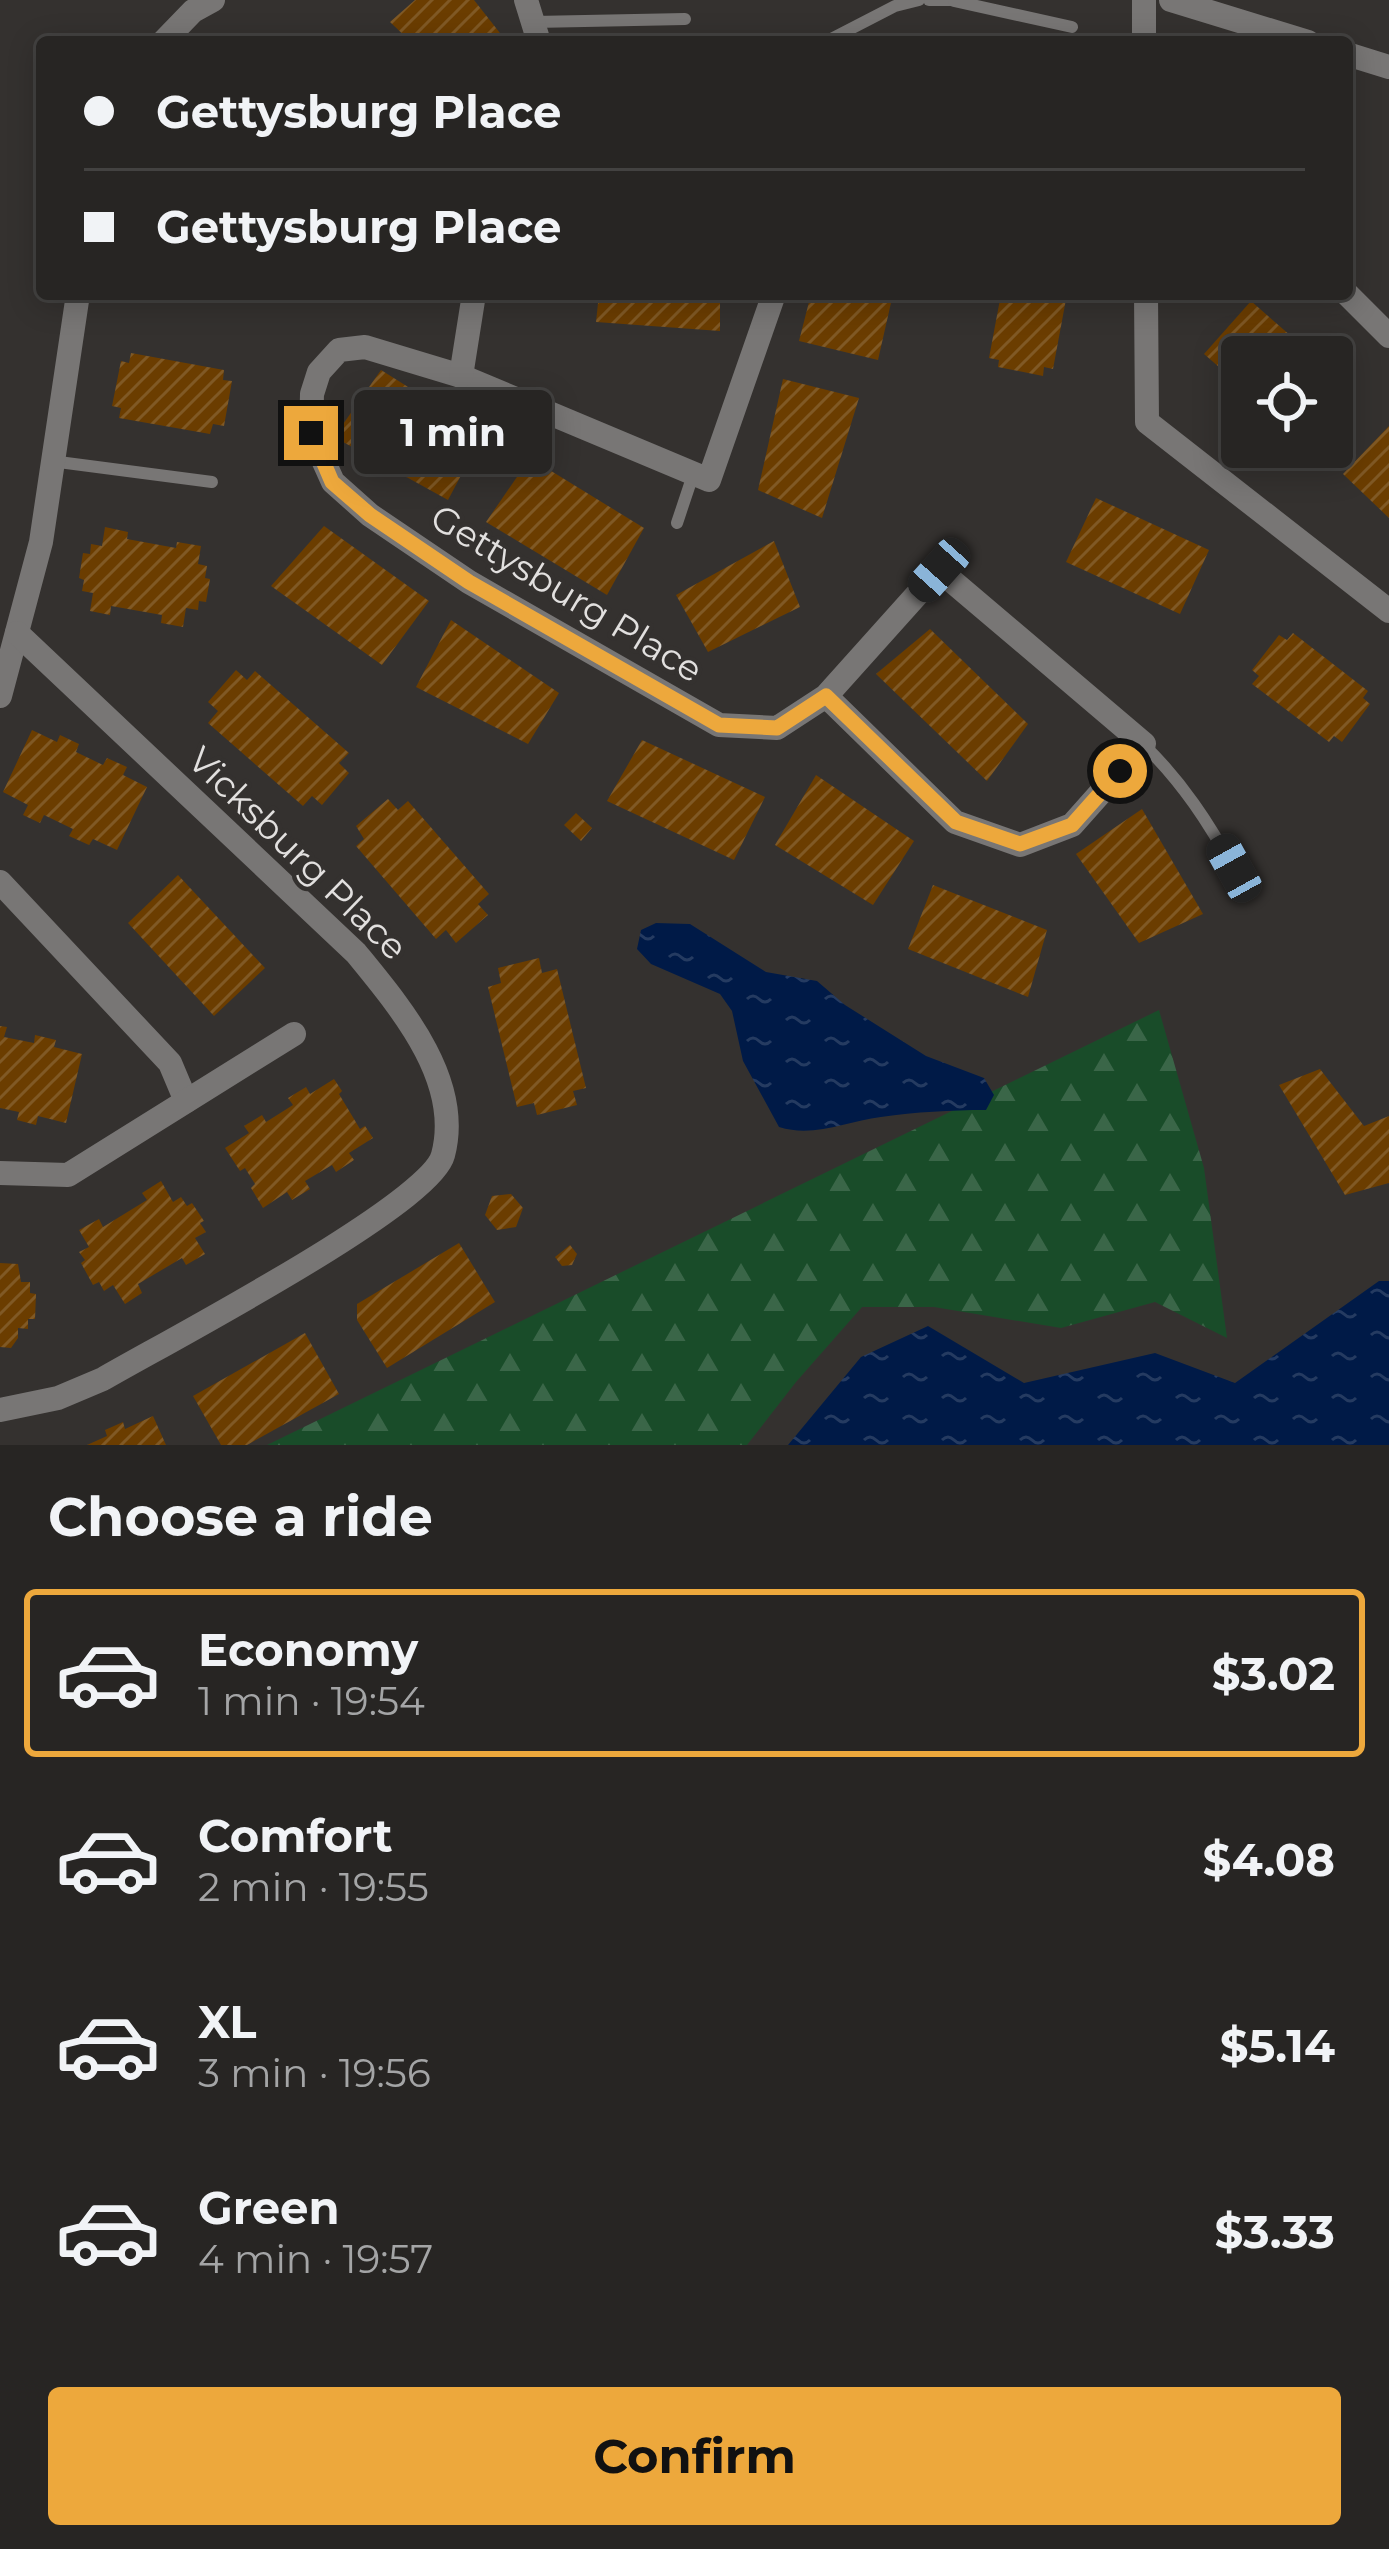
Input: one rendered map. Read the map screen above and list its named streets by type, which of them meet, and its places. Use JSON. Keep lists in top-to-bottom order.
{
  "streets": {
    "street": ["Gettysburg Place", "Vicksburg Place"]
  },
  "page": {
    "banner": ["Gettysburg Place", "Gettysburg Place"],
    "bubble": "1 min",
    "heading": "Choose a ride",
    "list": [
      {
        "name": "Economy",
        "note": "1 min · 19:54",
        "value": "$3.02"
      },
      {
        "name": "Comfort",
        "note": "2 min · 19:55",
        "value": "$4.08"
      },
      {
        "name": "XL",
        "note": "3 min · 19:56",
        "value": "$5.14"
      },
      {
        "name": "Green",
        "note": "4 min · 19:57",
        "value": "$3.33"
      }
    ],
    "buttons": "Confirm"
  }
}
